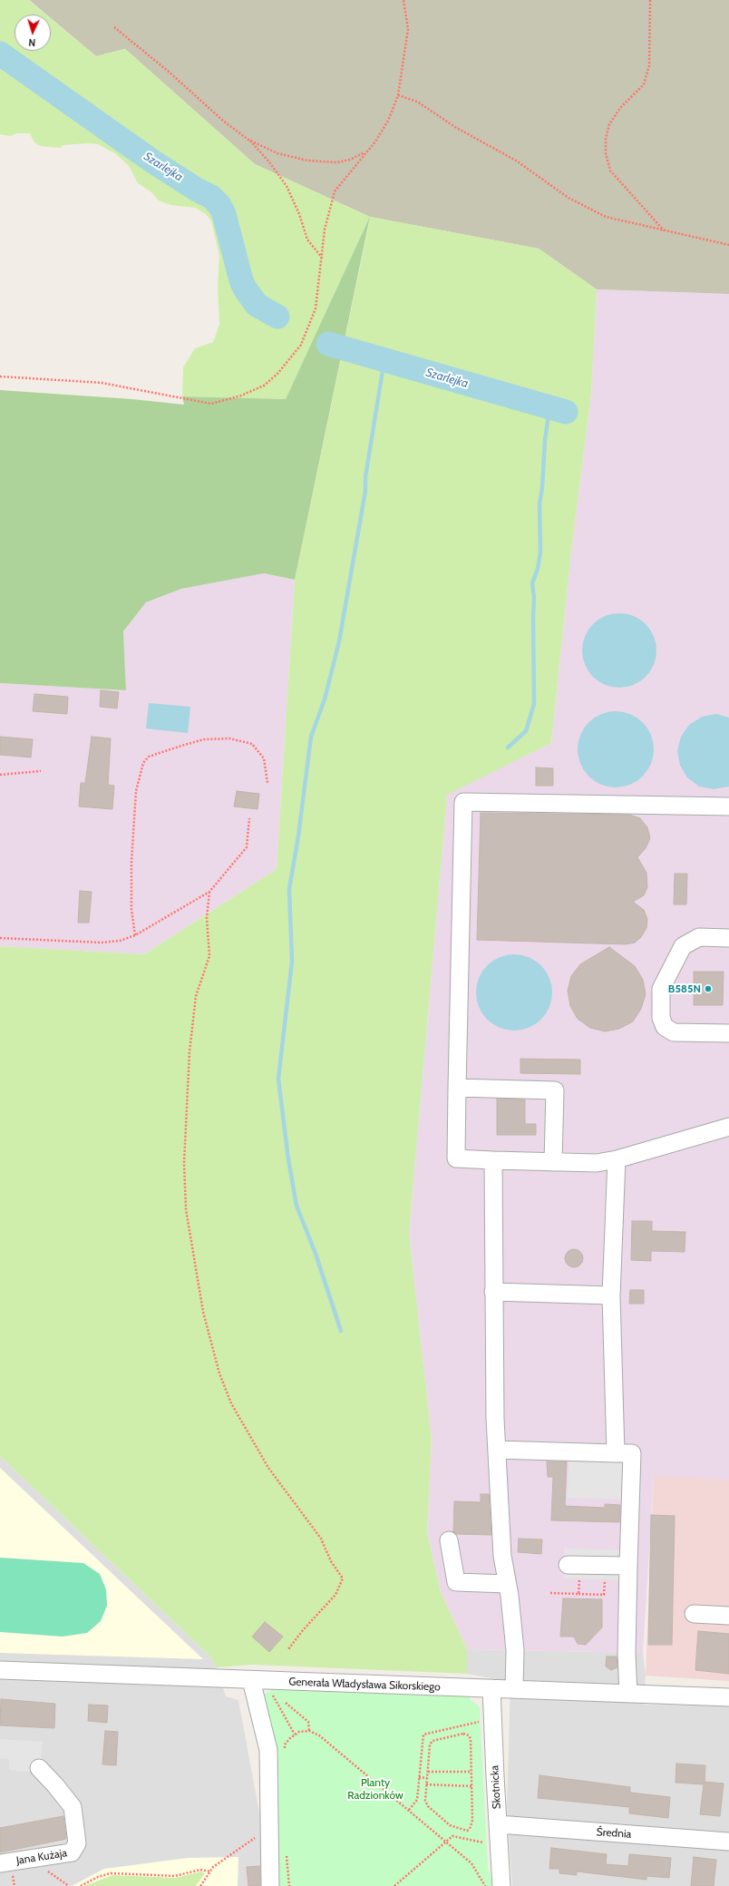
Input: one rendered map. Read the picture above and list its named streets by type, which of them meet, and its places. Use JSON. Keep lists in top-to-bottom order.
{
  "streets": {
    "street": [
      "Generała Władysława Sikorskiego",
      "Skotnicka",
      "Średnia",
      "Jana Kużaja"
    ]
  },
  "crossings": [
    ["Generała Władysława Sikorskiego", "Skotnicka"],
    ["Skotnicka", "Średnia"]
  ],
  "water": ["Szarlejka"],
  "parks": ["Planty Radzionków"],
  "places": ["B585N"],
  "north": "bottom"
}
